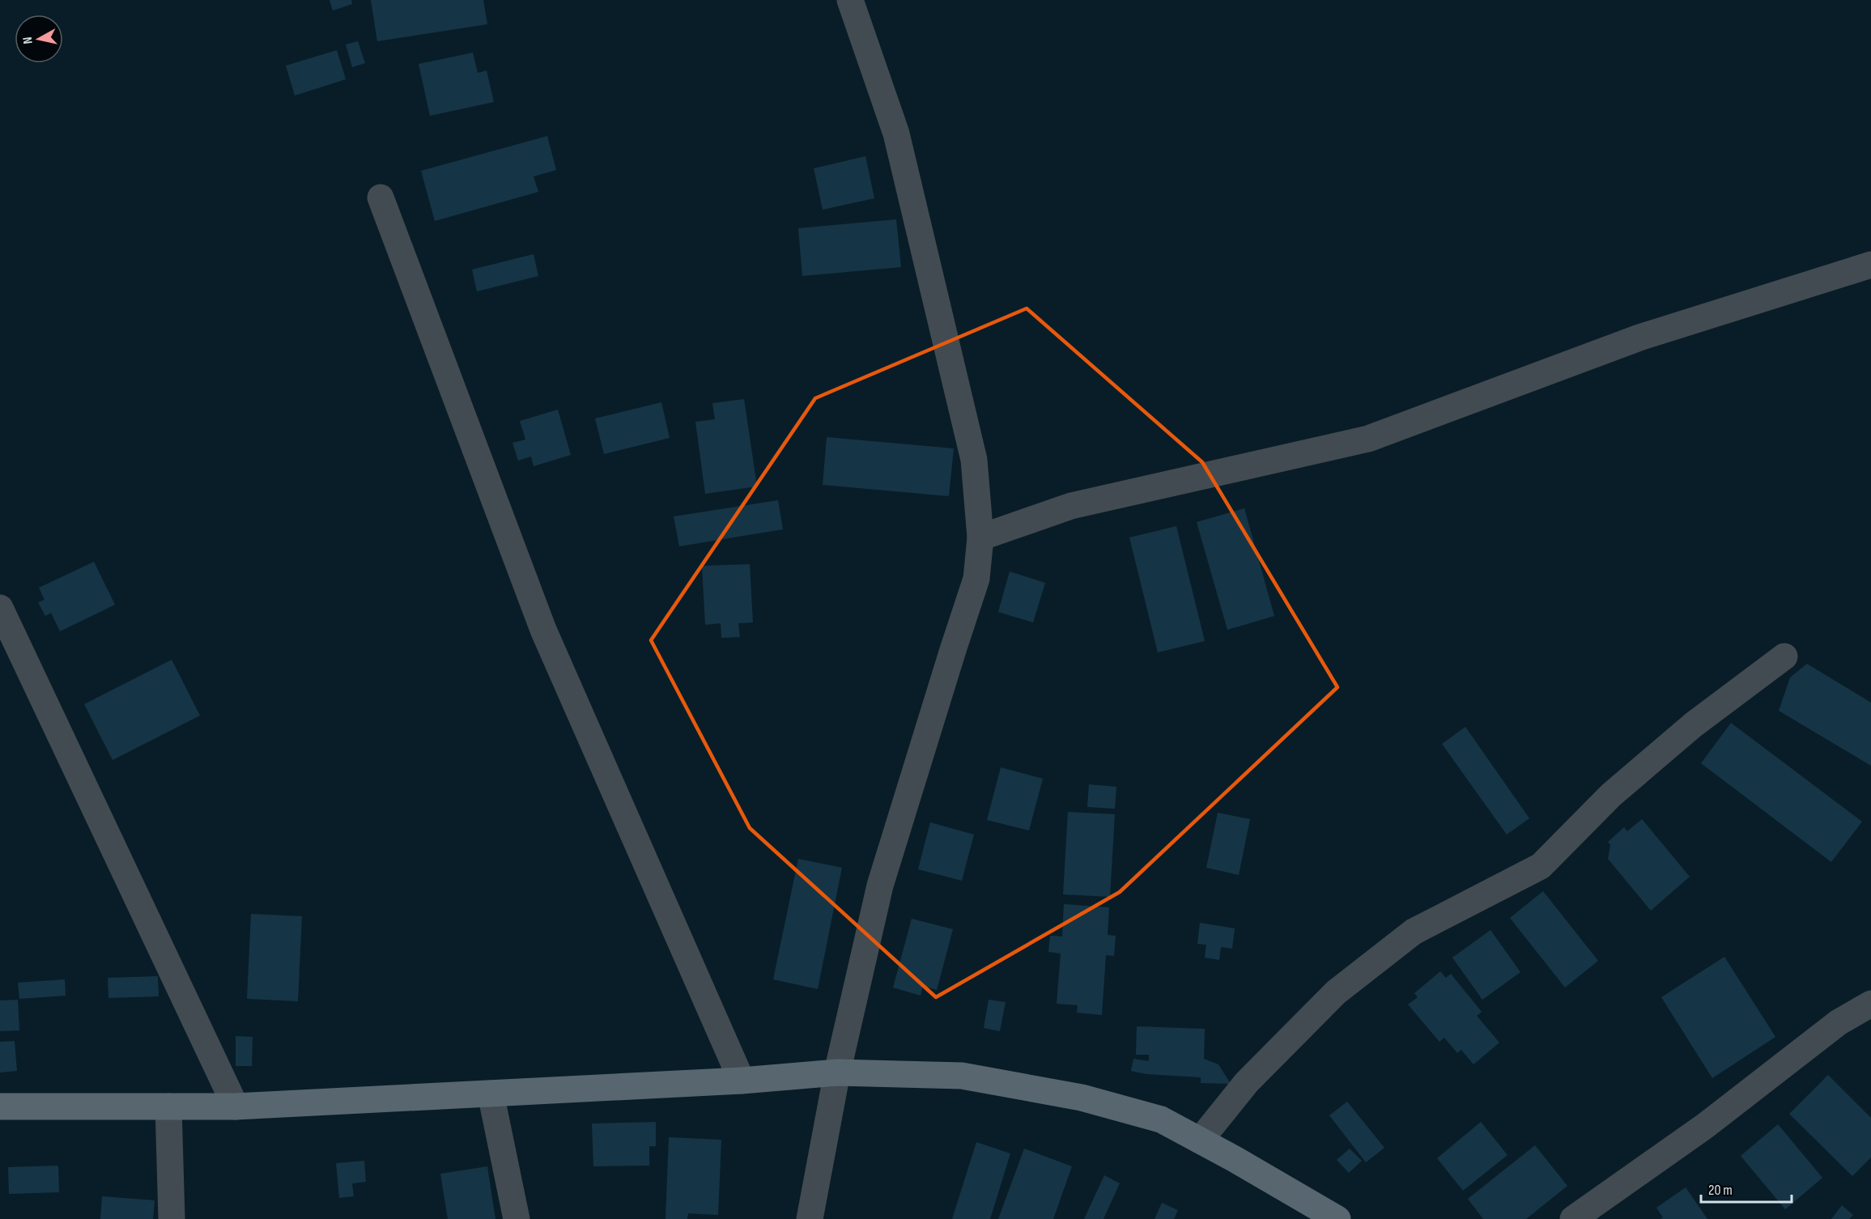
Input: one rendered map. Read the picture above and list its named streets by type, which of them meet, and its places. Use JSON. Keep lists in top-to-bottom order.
{
  "scale_bar": "20 m",
  "north": "left"
}
